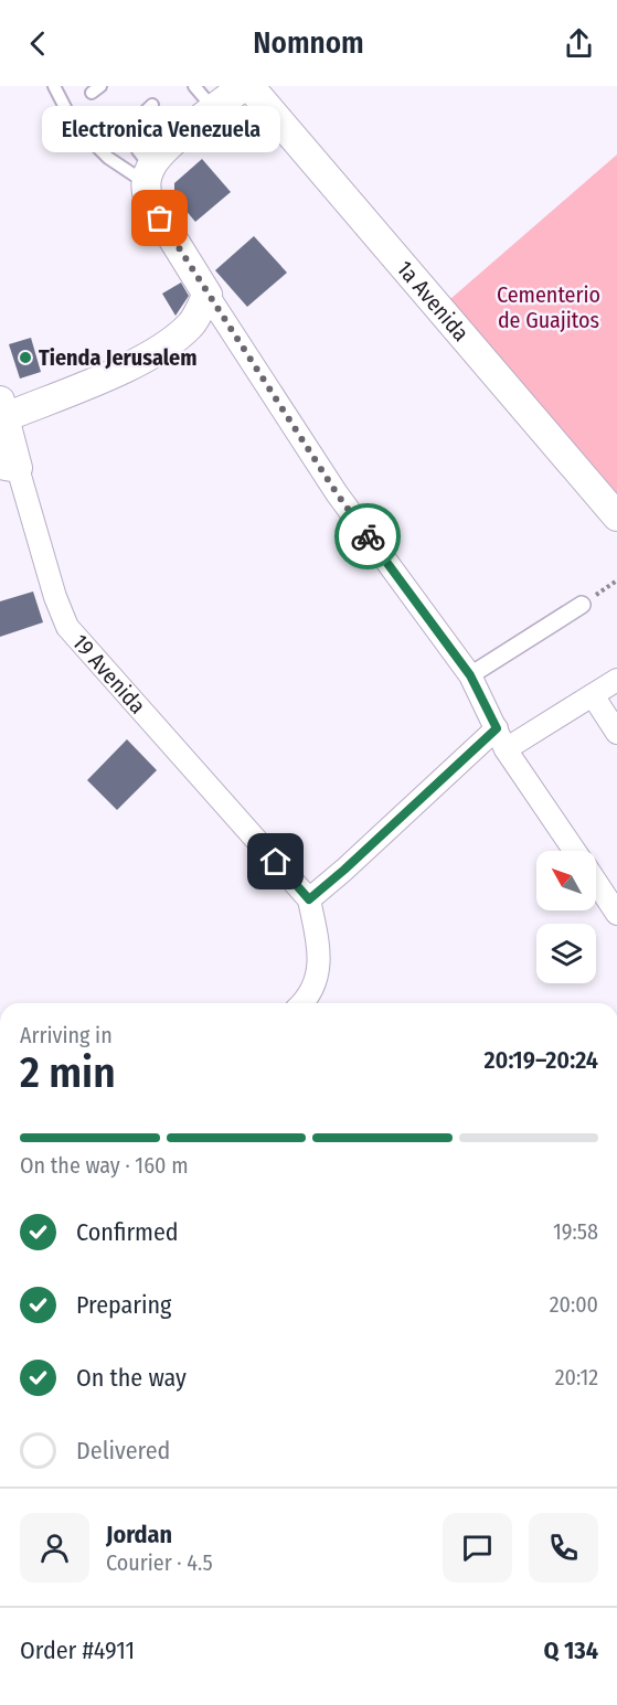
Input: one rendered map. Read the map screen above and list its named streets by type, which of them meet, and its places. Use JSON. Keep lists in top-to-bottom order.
{
  "streets": {
    "street": ["1a Avenida", "19 Avenida"]
  },
  "parks": ["Cementerio de Guajitos"],
  "places": ["Electronica Venezuela", "Tienda Jerusalem"],
  "north": "top left",
  "page": {
    "header": "Nomnom",
    "bubble": "Electronica Venezuela",
    "heading": ["2 min", "Arriving in", "20:19–20:24"],
    "panel": [
      "Jordan",
      "Courier · 4.5",
      "Order #4911",
      "Q 134"
    ],
    "bar": "On the way · 160 m",
    "list": [
      ["Confirmed", "19:58"],
      ["Preparing", "20:00"],
      ["On the way", "20:12"],
      "Delivered"
    ]
  }
}
